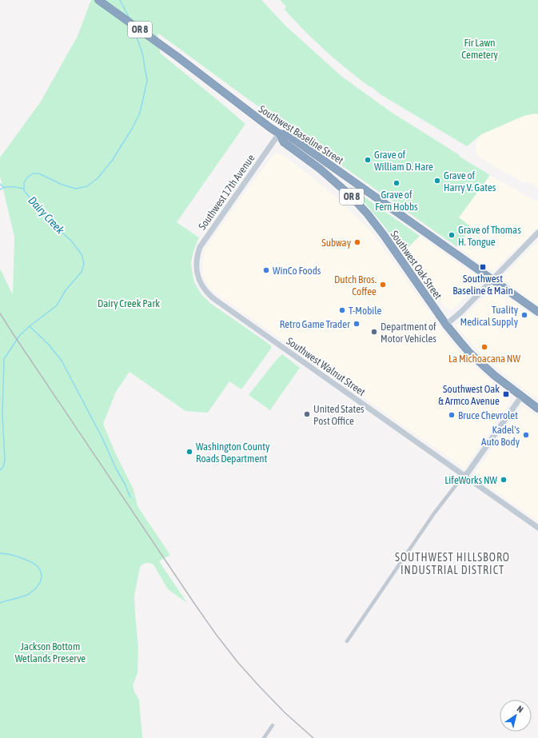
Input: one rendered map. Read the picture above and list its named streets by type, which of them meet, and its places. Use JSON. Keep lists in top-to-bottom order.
{
  "streets": {
    "highway": ["OR 8", "Southwest Baseline Street", "Southwest Oak Street"],
    "street": ["Southwest 17th Avenue", "Southwest Walnut Street"]
  },
  "crossings": [
    ["Southwest Baseline Street", "Southwest 17th Avenue"],
    ["Southwest Baseline Street", "Southwest Oak Street"],
    ["Southwest 17th Avenue", "Southwest Oak Street"],
    ["Southwest 17th Avenue", "Southwest Walnut Street"]
  ],
  "districts": ["SOUTHWEST HILLSBORO INDUSTRIAL DISTRICT"],
  "water": ["Dairy Creek"],
  "parks": ["Fir Lawn Cemetery", "Dairy Creek Park", "Jackson Bottom Wetlands Preserve"],
  "places": {
    "other": [
      "Grave of William D. Hare",
      "Grave of Harry V. Gates",
      "Grave of Fern Hobbs",
      "Grave of Thomas H. Tongue",
      "Subway",
      "WinCo Foods",
      "Dutch Bros. Coffee",
      "T-Mobile",
      "Tuality Medical Supply",
      "Retro Game Trader",
      "Department of Motor Vehicles",
      "La Michoacana NW",
      "United States Post Office",
      "Bruce Chevrolet",
      "Kadel's Auto Body",
      "Washington County Roads Department",
      "LifeWorks NW"
    ],
    "transit": ["Southwest Baseline & Main", "Southwest Oak & Armco Avenue"]
  },
  "north": "top right"
}
